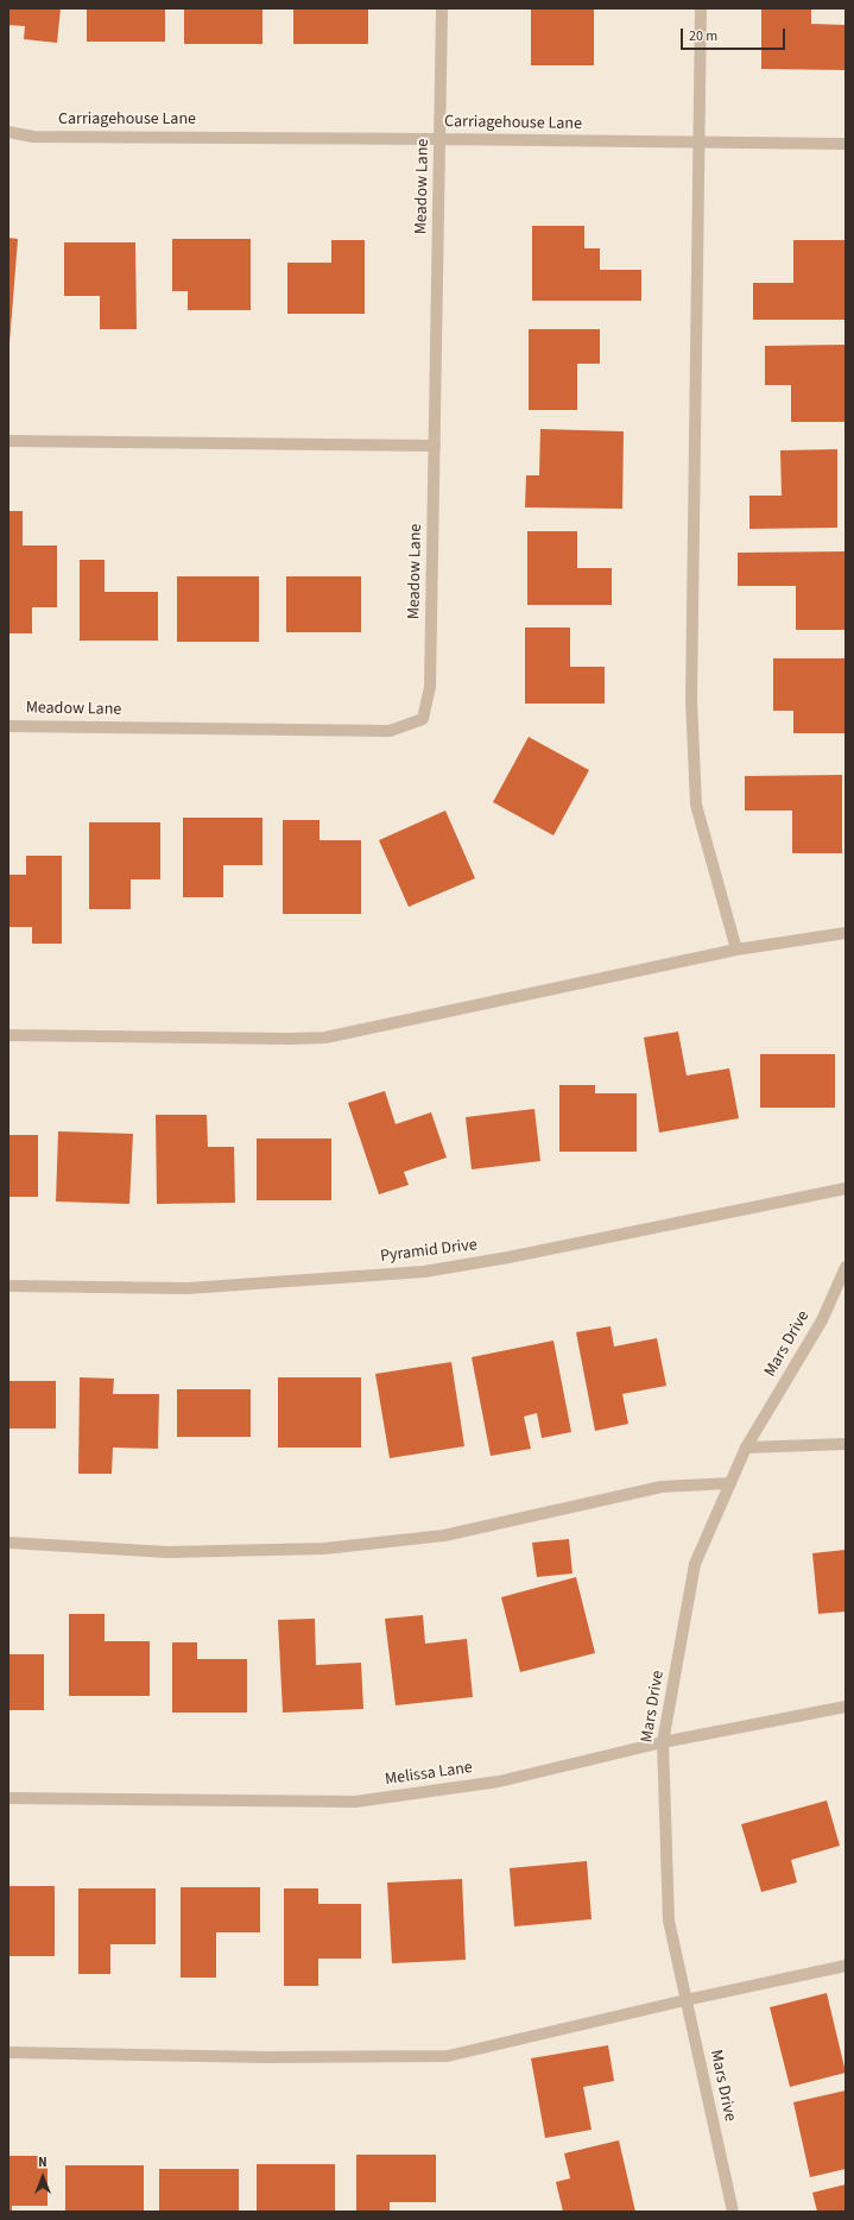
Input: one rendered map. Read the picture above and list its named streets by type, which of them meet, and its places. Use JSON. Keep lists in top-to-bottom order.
{
  "streets": {
    "street": [
      "Carriagehouse Lane",
      "Meadow Lane",
      "Pyramid Drive",
      "Mars Drive",
      "Melissa Lane"
    ]
  },
  "crossings": [
    ["Carriagehouse Lane", "Meadow Lane"],
    ["Mars Drive", "Melissa Lane"]
  ],
  "scale_bar": "20 m",
  "north": "top"
}
